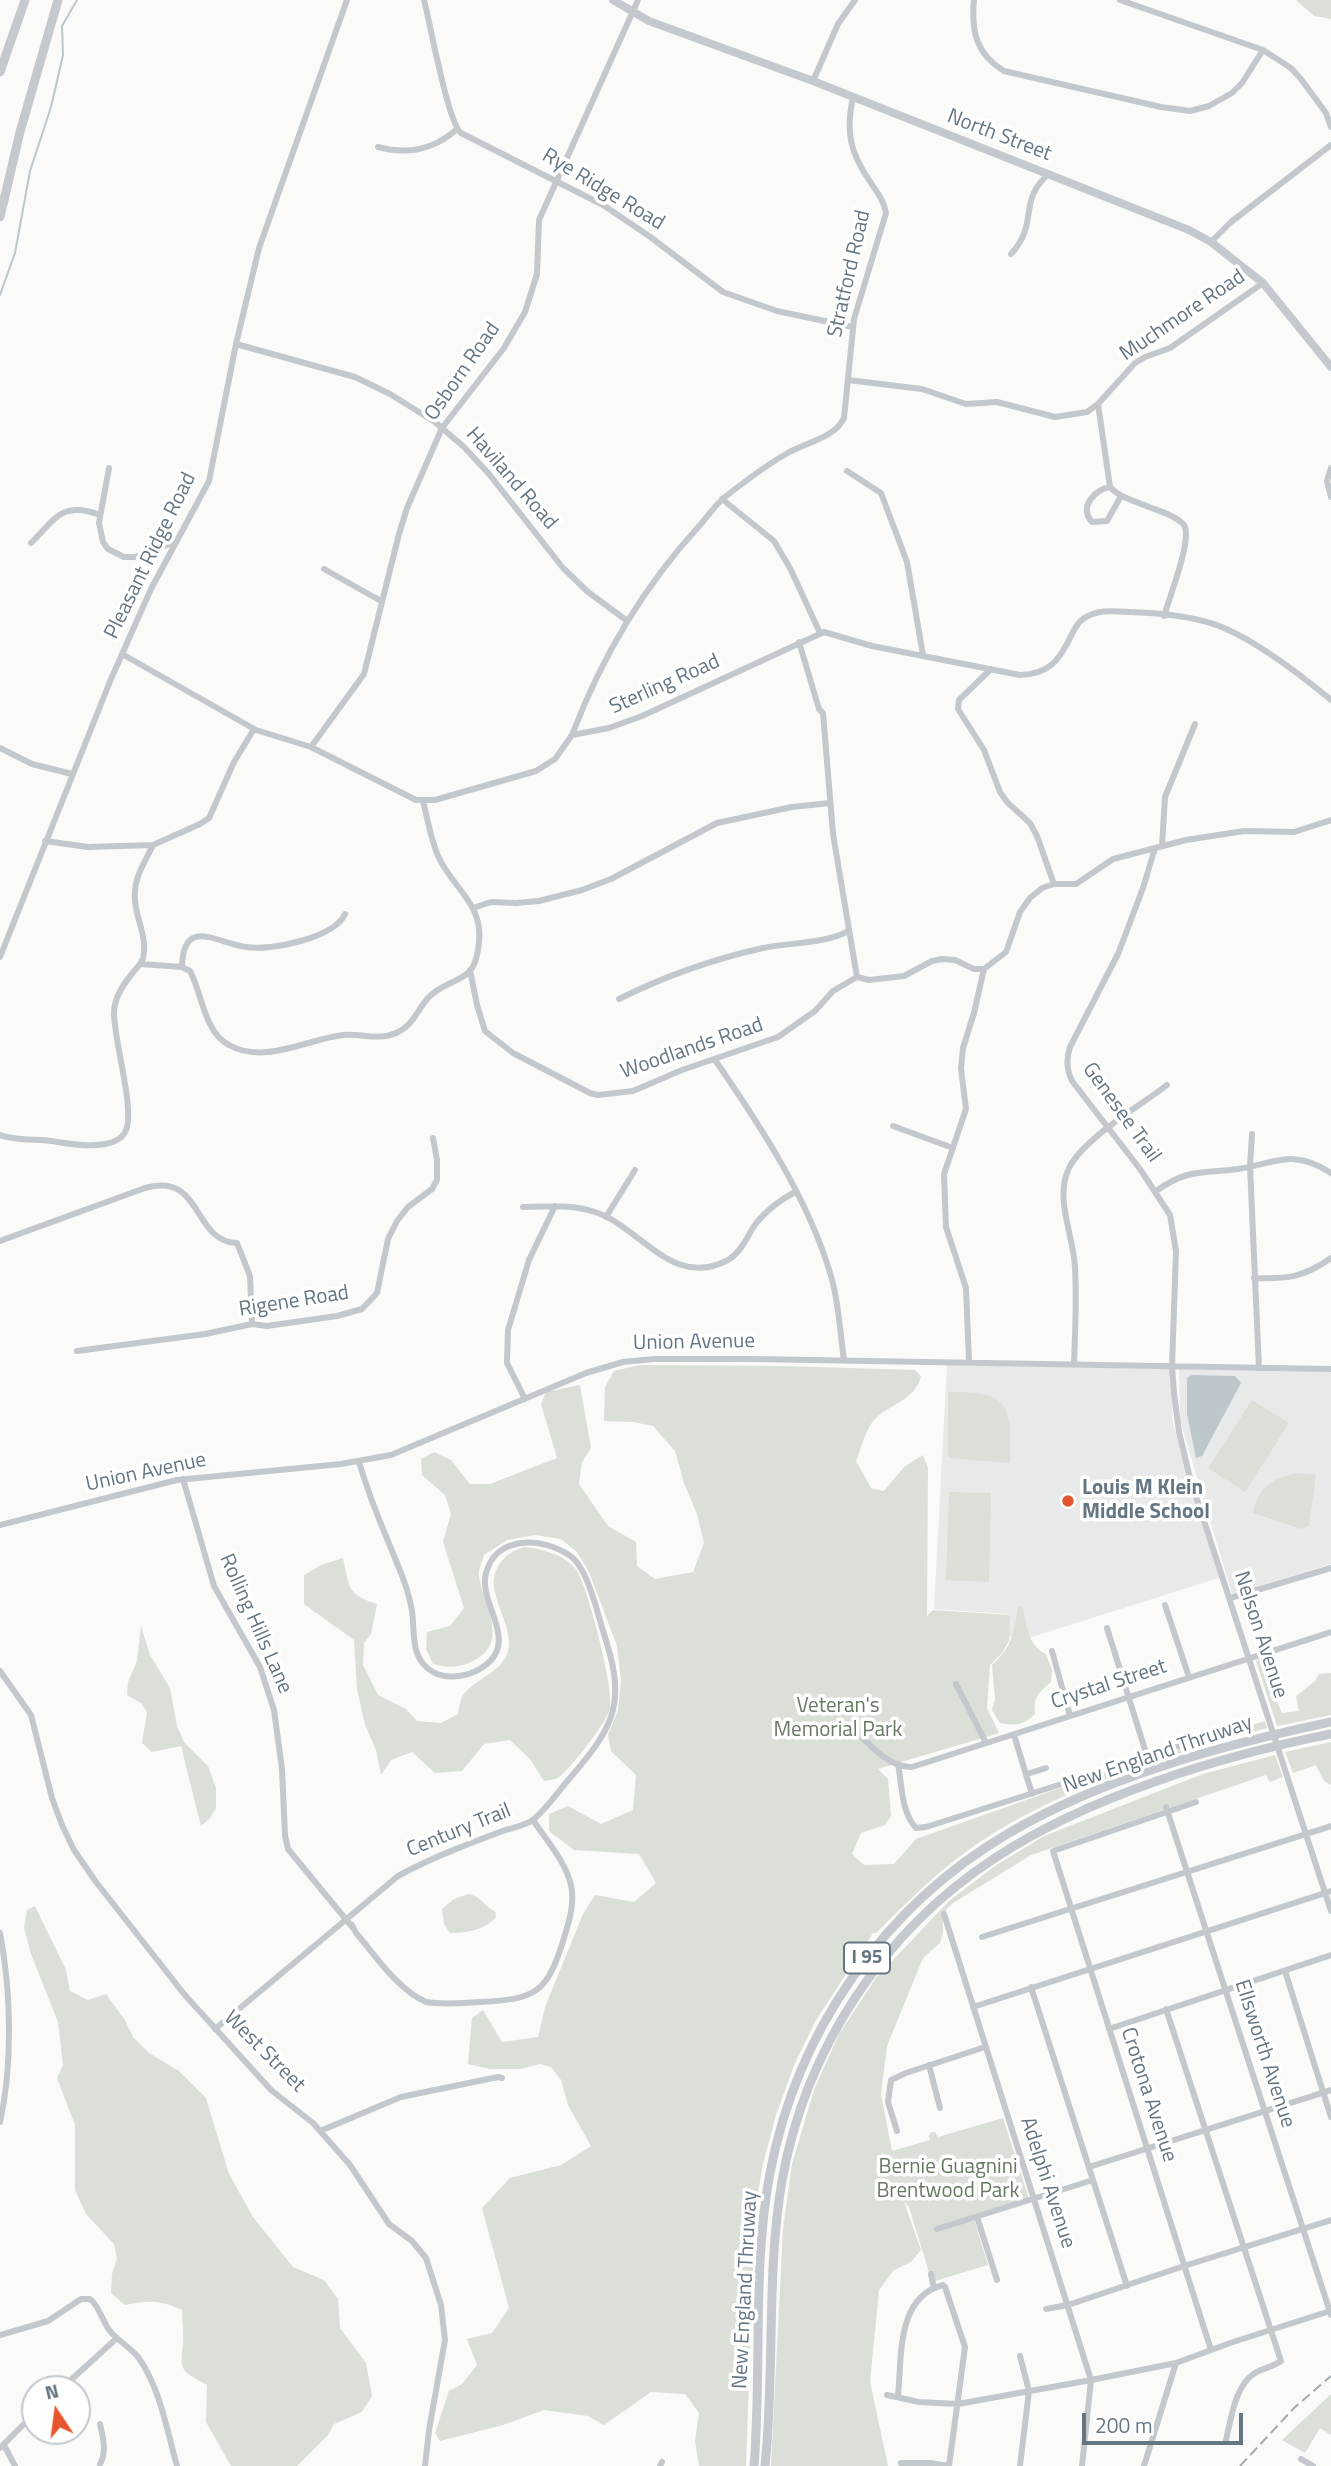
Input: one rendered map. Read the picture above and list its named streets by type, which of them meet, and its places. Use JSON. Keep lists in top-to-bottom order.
{
  "streets": {
    "highway": ["New England Thruway", "I 95"],
    "main road": ["North Street"],
    "street": [
      "Rye Ridge Road",
      "Stratford Road",
      "Muchmore Road",
      "Osborn Road",
      "Haviland Road",
      "Pleasant Ridge Road",
      "Sterling Road",
      "Woodlands Road",
      "Genesee Trail",
      "Rigene Road",
      "Union Avenue",
      "Rolling Hills Lane",
      "Nelson Avenue",
      "Crystal Street",
      "Century Trail",
      "West Street",
      "Ellsworth Avenue",
      "Crotona Avenue",
      "Adelphi Avenue"
    ]
  },
  "crossings": [
    ["North Street", "Stratford Road"],
    ["North Street", "Muchmore Road"],
    ["North Street", "Osborn Road"],
    ["Rye Ridge Road", "Stratford Road"],
    ["Rye Ridge Road", "Osborn Road"],
    ["Stratford Road", "Muchmore Road"],
    ["Stratford Road", "Haviland Road"],
    ["Stratford Road", "Sterling Road"],
    ["Osborn Road", "Haviland Road"],
    ["Haviland Road", "Pleasant Ridge Road"],
    ["Genesee Trail", "Union Avenue"],
    ["Genesee Trail", "Nelson Avenue"],
    ["Union Avenue", "Rolling Hills Lane"],
    ["Union Avenue", "Nelson Avenue"],
    ["Union Avenue", "Century Trail"],
    ["Rolling Hills Lane", "Century Trail"],
    ["Nelson Avenue", "Crystal Street"],
    ["Century Trail", "West Street"],
    ["Ellsworth Avenue", "Crotona Avenue"]
  ],
  "parks": ["Veteran's Memorial Park", "Bernie Guagnini Brentwood Park"],
  "places": ["Louis M Klein Middle School"],
  "scale_bar": "200 m",
  "north": "top"
}
